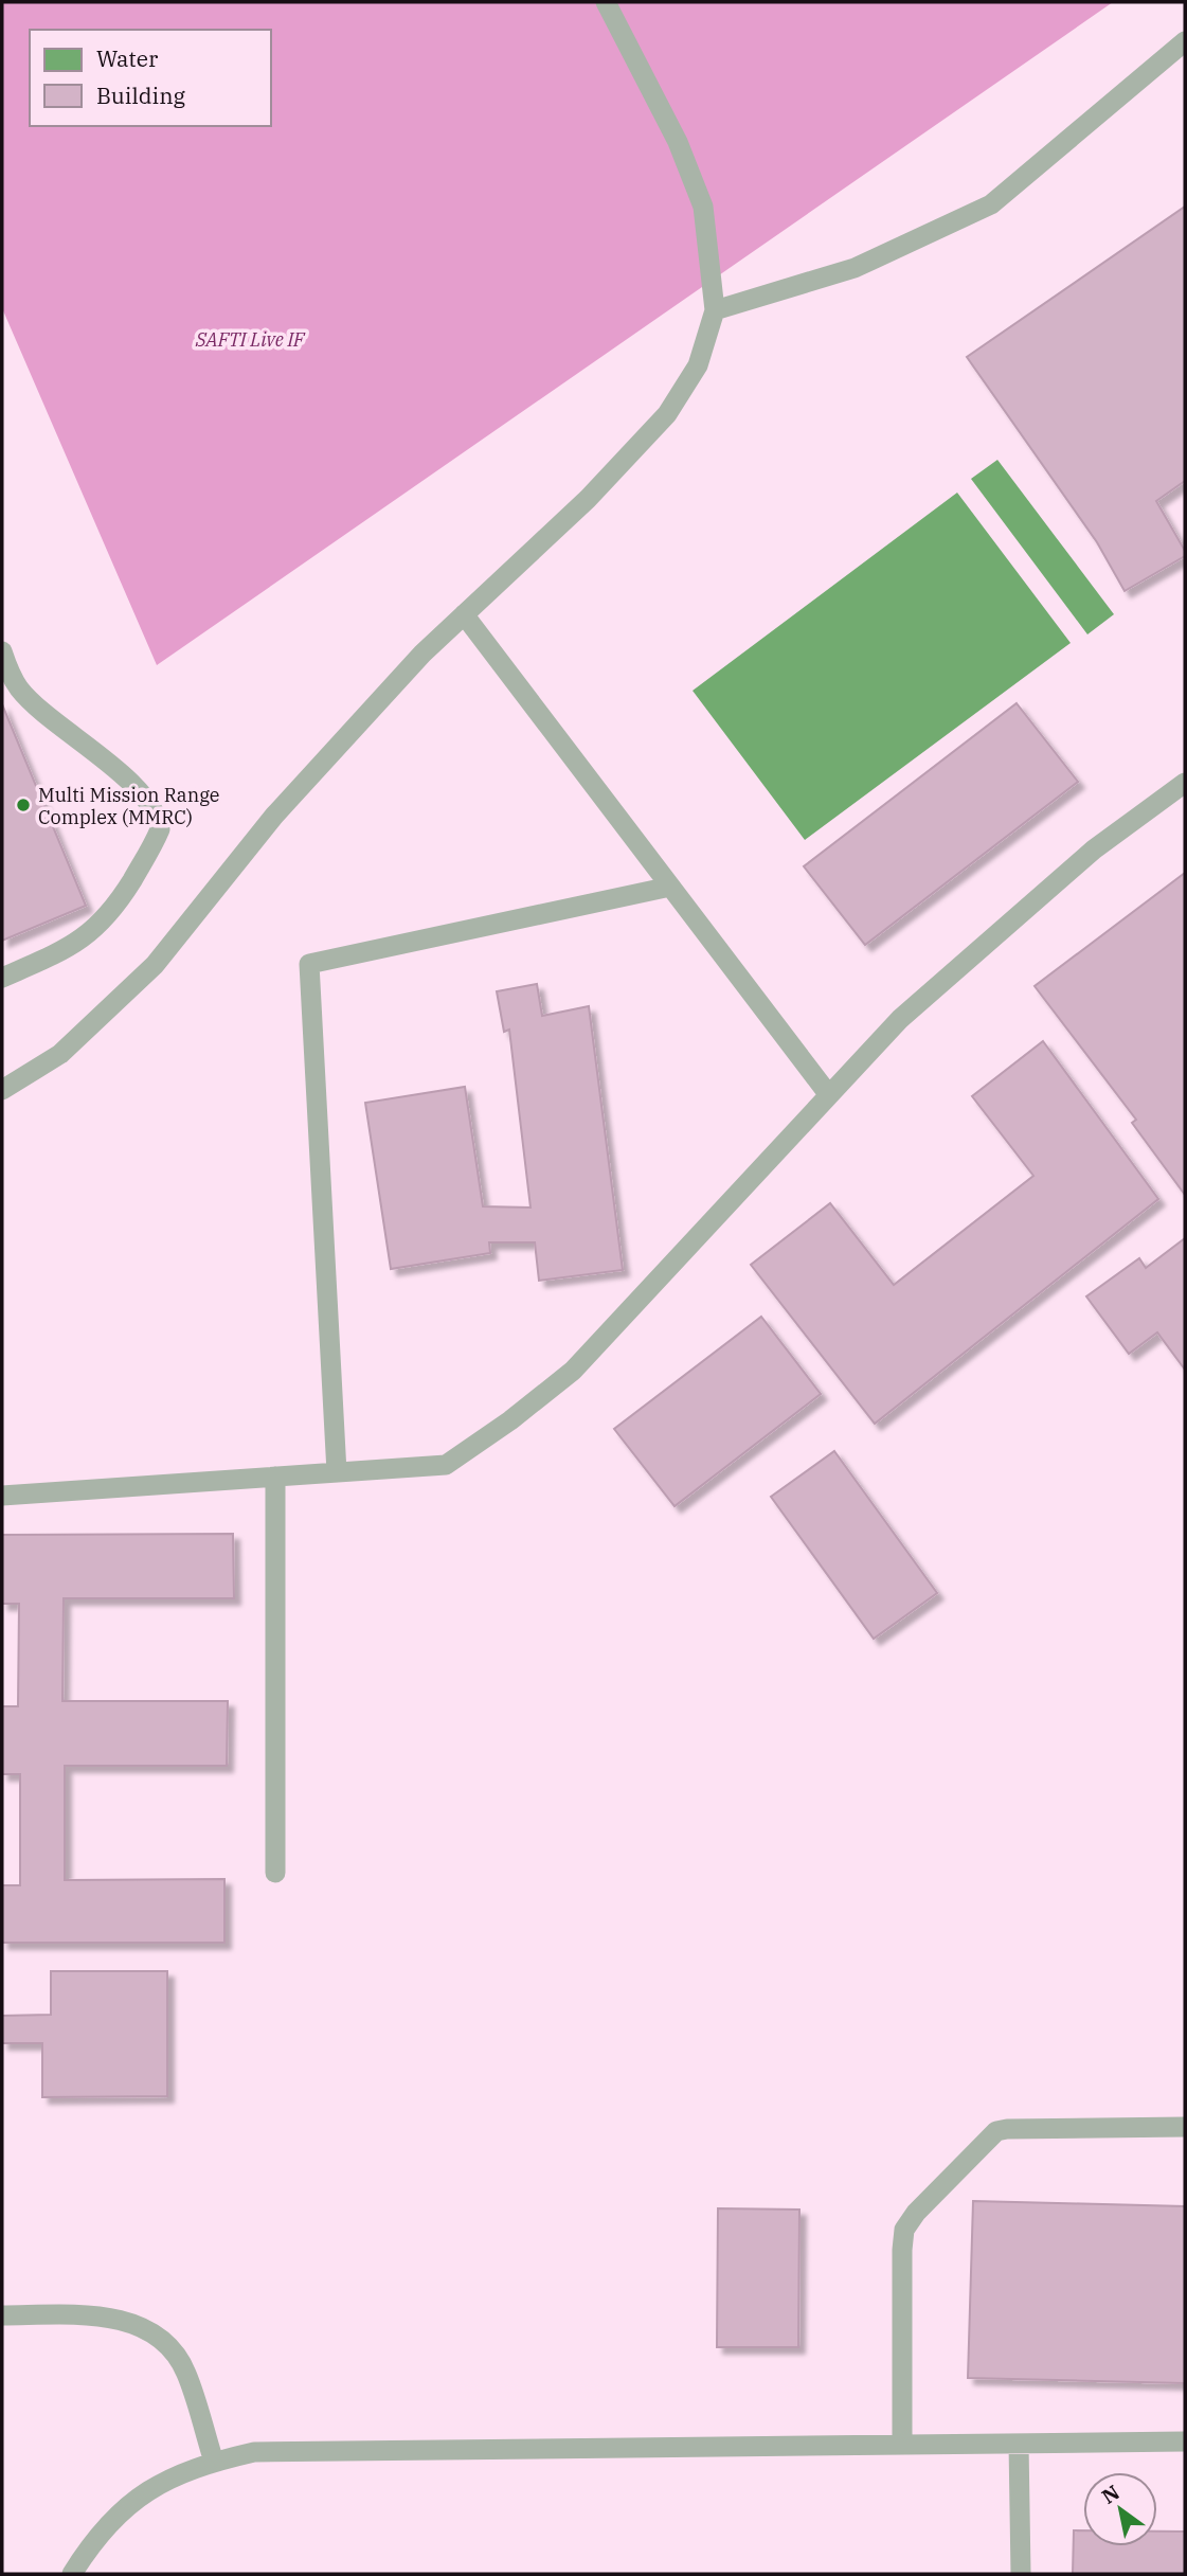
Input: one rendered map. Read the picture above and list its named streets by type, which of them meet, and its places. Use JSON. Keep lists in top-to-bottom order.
{
  "parks": ["SAFTI Live IF"],
  "places": ["Multi Mission Range Complex (MMRC)"],
  "legend": ["Water", "Building"],
  "north": "top left"
}
